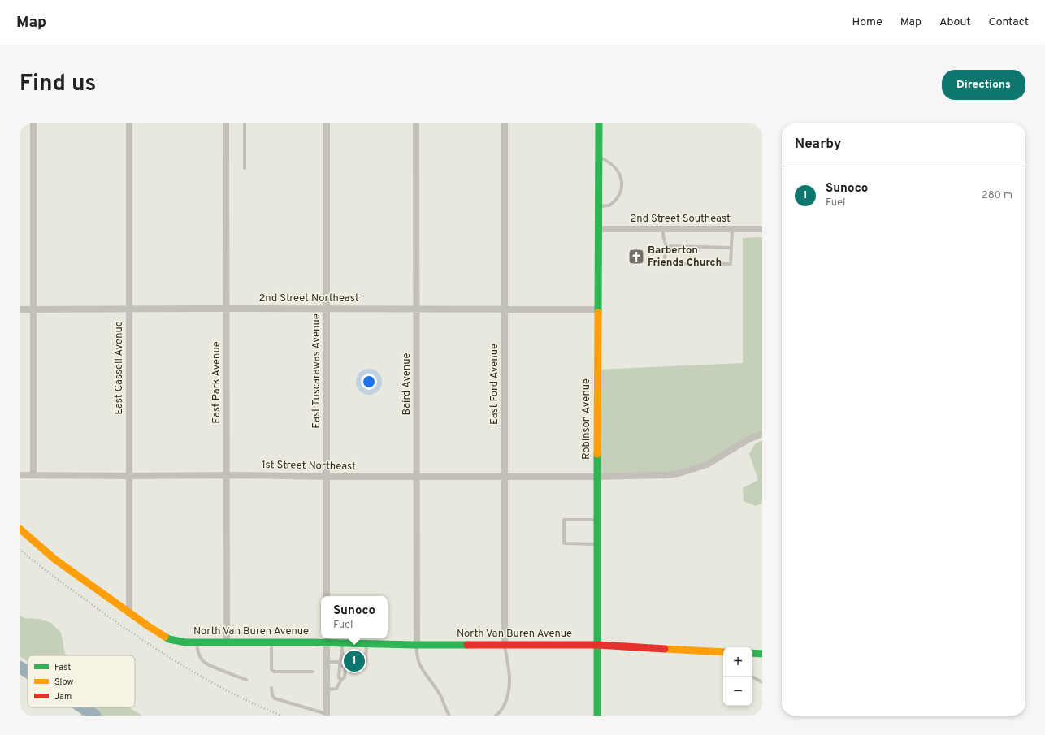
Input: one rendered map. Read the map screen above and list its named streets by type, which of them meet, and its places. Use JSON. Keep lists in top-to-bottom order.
{
  "streets": {
    "main road": ["Robinson Avenue", "North Van Buren Avenue"],
    "street": [
      "2nd Street Southeast",
      "2nd Street Northeast",
      "East Cassell Avenue",
      "East Tuscarawas Avenue",
      "East Park Avenue",
      "Baird Avenue",
      "East Ford Avenue",
      "1st Street Northeast"
    ]
  },
  "crossings": [
    ["2nd Street Southeast", "Robinson Avenue"],
    ["2nd Street Northeast", "East Cassell Avenue"],
    ["2nd Street Northeast", "East Tuscarawas Avenue"],
    ["2nd Street Northeast", "East Park Avenue"],
    ["2nd Street Northeast", "Baird Avenue"],
    ["2nd Street Northeast", "East Ford Avenue"],
    ["2nd Street Northeast", "Robinson Avenue"],
    ["East Cassell Avenue", "1st Street Northeast"],
    ["East Cassell Avenue", "North Van Buren Avenue"],
    ["East Tuscarawas Avenue", "1st Street Northeast"],
    ["East Park Avenue", "1st Street Northeast"],
    ["East Park Avenue", "North Van Buren Avenue"],
    ["Baird Avenue", "1st Street Northeast"],
    ["Baird Avenue", "North Van Buren Avenue"],
    ["East Ford Avenue", "1st Street Northeast"],
    ["East Ford Avenue", "North Van Buren Avenue"],
    ["Robinson Avenue", "1st Street Northeast"],
    ["Robinson Avenue", "North Van Buren Avenue"]
  ],
  "places": {
    "church": ["Barberton Friends Church"]
  },
  "legend": ["Fast", "Slow", "Jam"],
  "page": {
    "header": "Map",
    "nav": [
      "Home",
      "Map",
      "About",
      "Contact"
    ],
    "title": "Find us",
    "buttons": "Directions",
    "heading": "Nearby",
    "list": [
      {
        "mark": "1",
        "name": "Sunoco",
        "note": "Fuel",
        "value": "280 m"
      }
    ],
    "popup": ["Sunoco", "Fuel"],
    "map_buttons": ["+", "−"],
    "pins": "1"
  }
}
